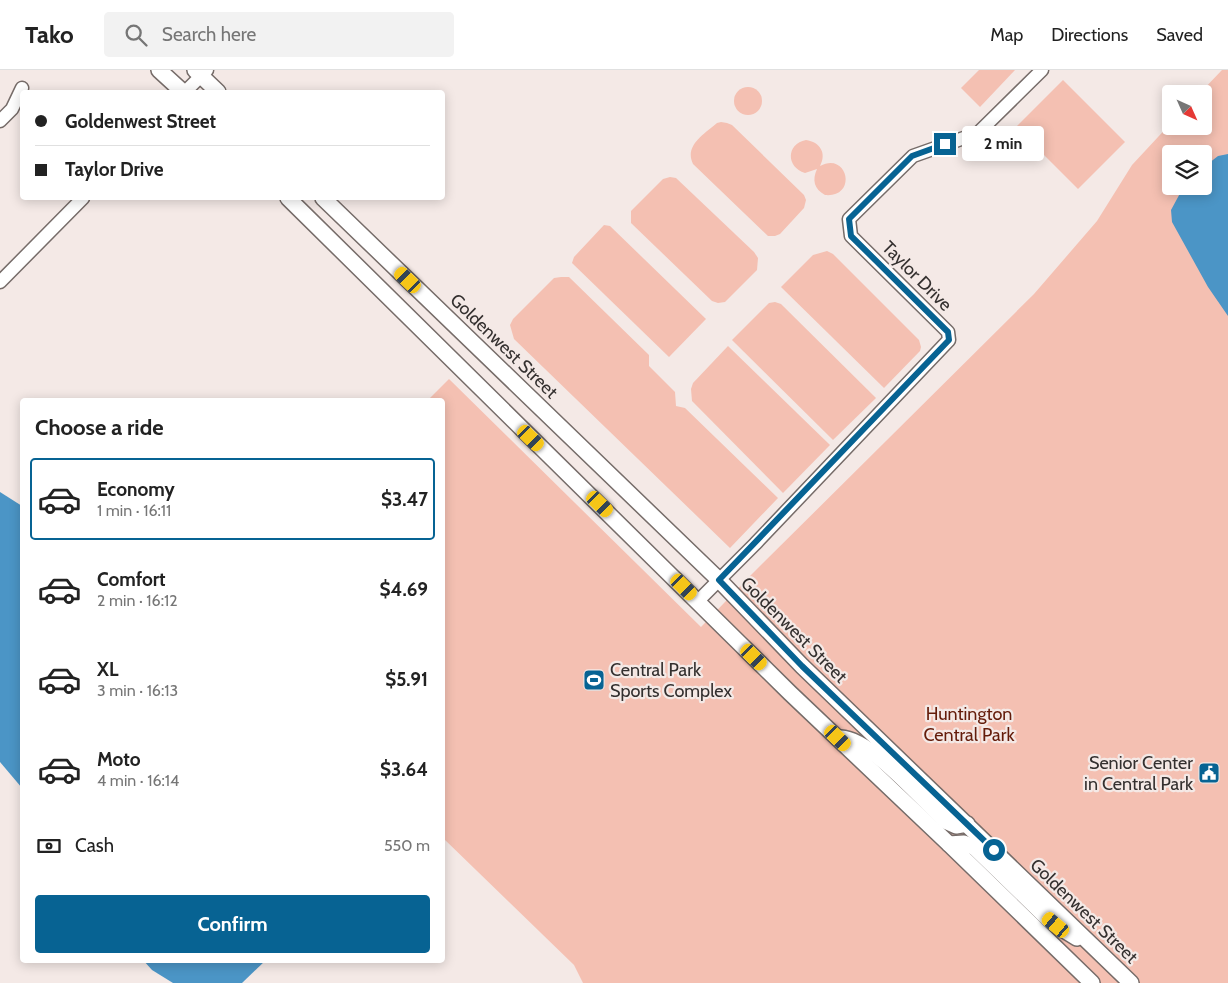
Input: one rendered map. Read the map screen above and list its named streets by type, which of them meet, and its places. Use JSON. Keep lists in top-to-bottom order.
{
  "streets": {
    "main road": ["Goldenwest Street"],
    "street": ["Taylor Drive"]
  },
  "crossings": [
    ["Taylor Drive", "Goldenwest Street"]
  ],
  "parks": ["Huntington Central Park"],
  "places": {
    "sports": ["Central Park Sports Complex"],
    "public building": ["Senior Center in Central Park"]
  },
  "north": "bottom right",
  "page": {
    "header": "Tako",
    "search": "Search here",
    "nav": ["Map", "Directions", "Saved"],
    "banner": ["Goldenwest Street", "Taylor Drive"],
    "bubble": "2 min",
    "heading": "Choose a ride",
    "list": [
      {
        "name": "Economy",
        "note": "1 min · 16:11",
        "value": "$3.47"
      },
      {
        "name": "Comfort",
        "note": "2 min · 16:12",
        "value": "$4.69"
      },
      {
        "name": "XL",
        "note": "3 min · 16:13",
        "value": "$5.91"
      },
      {
        "name": "Moto",
        "note": "4 min · 16:14",
        "value": "$3.64"
      }
    ],
    "pay": ["Cash", "550 m"],
    "buttons": "Confirm"
  }
}
